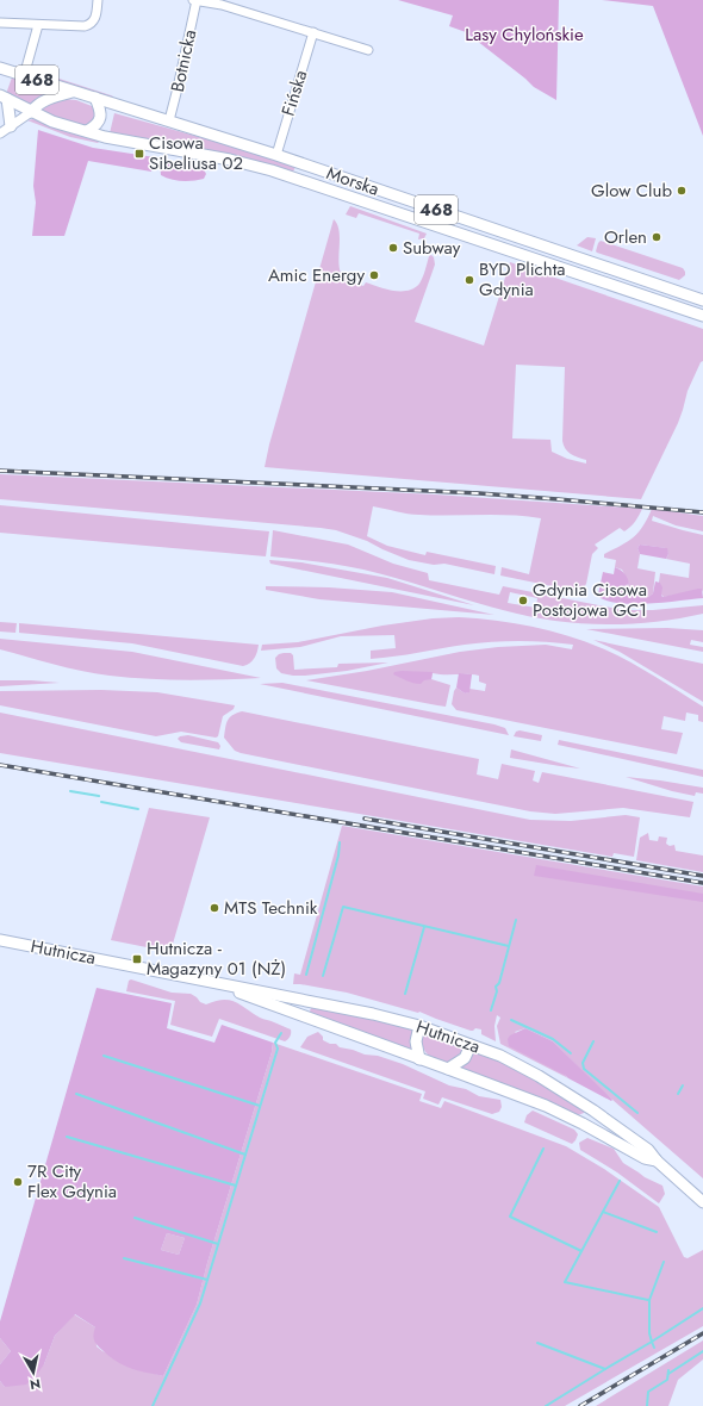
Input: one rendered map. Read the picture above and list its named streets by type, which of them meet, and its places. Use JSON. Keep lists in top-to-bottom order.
{
  "streets": {
    "main road": ["468", "Morska", "Hutnicza"],
    "street": ["Botnicka", "Fińska"]
  },
  "crossings": [
    ["Botnicka", "Morska"],
    ["Fińska", "Morska"]
  ],
  "parks": ["Lasy Chylońskie"],
  "places": {
    "transit": ["Cisowa Sibeliusa 02", "Hutnicza - Magazyny 01 (NŻ)"],
    "other": [
      "Glow Club",
      "Orlen",
      "Subway",
      "Amic Energy",
      "BYD Plichta Gdynia",
      "Gdynia Cisowa Postojowa GC1",
      "MTS Technik",
      "7R City Flex Gdynia"
    ]
  },
  "north": "bottom"
}
